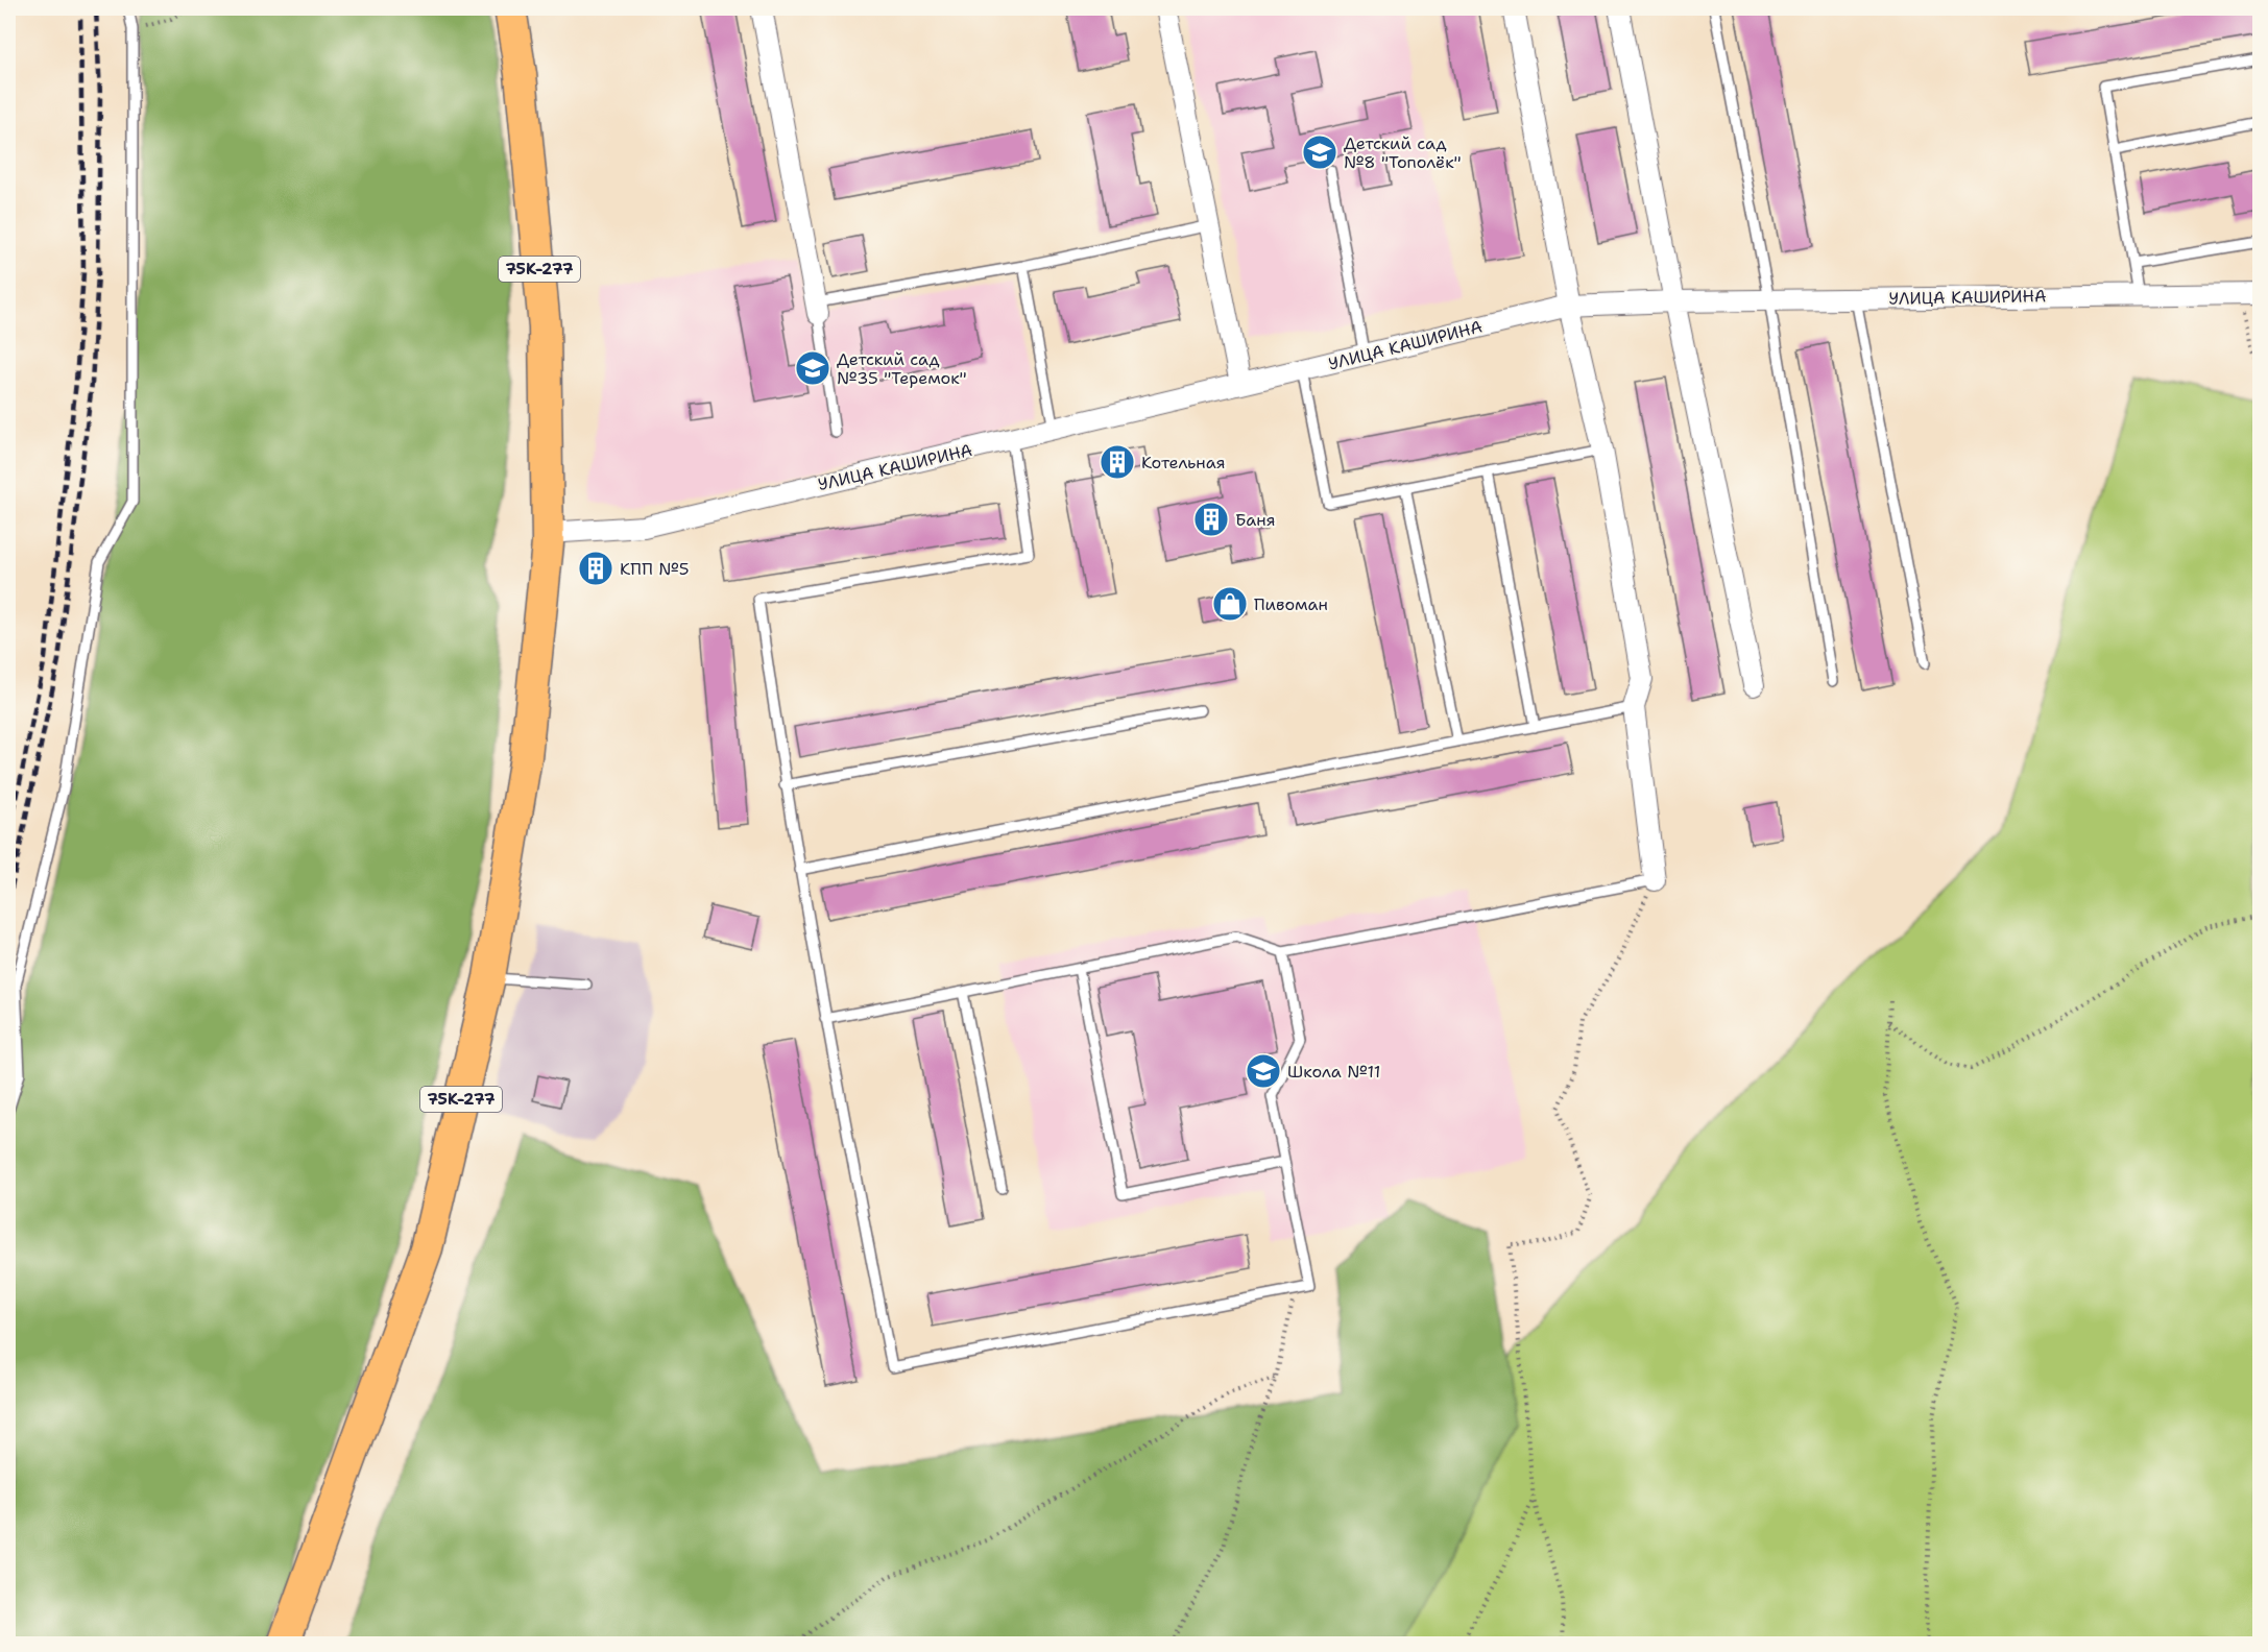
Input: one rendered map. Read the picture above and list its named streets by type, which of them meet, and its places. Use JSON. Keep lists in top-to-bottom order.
{
  "streets": {
    "main road": ["75К-277"],
    "street": ["УЛИЦА КАШИРИНА"]
  },
  "crossings": [
    ["75К-277", "УЛИЦА КАШИРИНА"]
  ],
  "places": {
    "school or university": ["Детский сад №8 \"Тополёк\"", "Детский сад №35 \"Теремок\"", "Школа №11"],
    "building": ["Котельная", "Баня", "КПП №5"],
    "shop": ["Пивоман"]
  }
}
